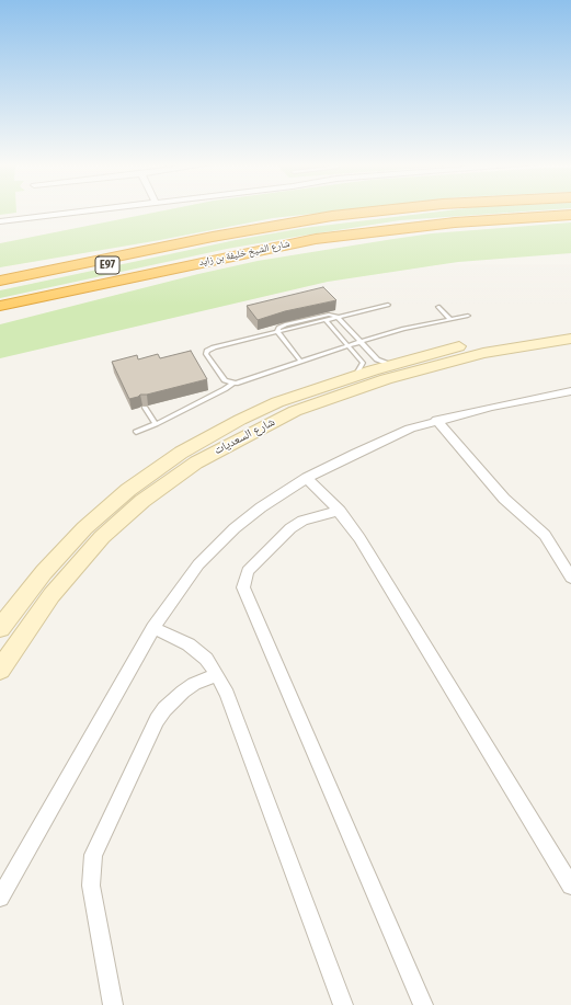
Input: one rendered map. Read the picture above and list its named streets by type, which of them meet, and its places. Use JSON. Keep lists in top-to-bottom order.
{
  "streets": {
    "highway": ["شارع الشيخ خليفة بن زايد", "E97"],
    "street": ["شارع السعديات"]
  },
  "crossings": [
    ["شارع الشيخ خليفة بن زايد", "E97"]
  ]
}
